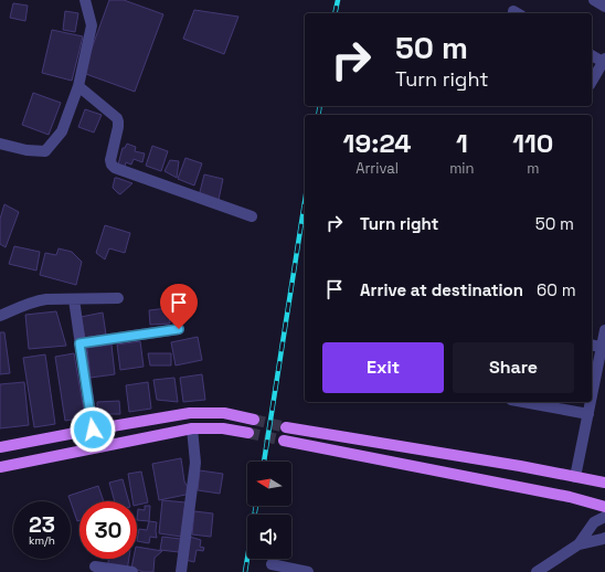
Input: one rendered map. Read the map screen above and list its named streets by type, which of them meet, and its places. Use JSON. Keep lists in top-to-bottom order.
{
  "north": "left",
  "page": {
    "turn": ["50 m", "Turn right"],
    "eta": [
      "19:24",
      "Arrival",
      "1",
      "min",
      "110",
      "m"
    ],
    "list": [
      {
        "name": "Turn right",
        "value": "50 m"
      },
      {
        "name": "Arrive at destination",
        "value": "60 m"
      }
    ],
    "buttons": ["Exit", "Share"],
    "speed": "23 km/h",
    "limit": "30"
  }
}
